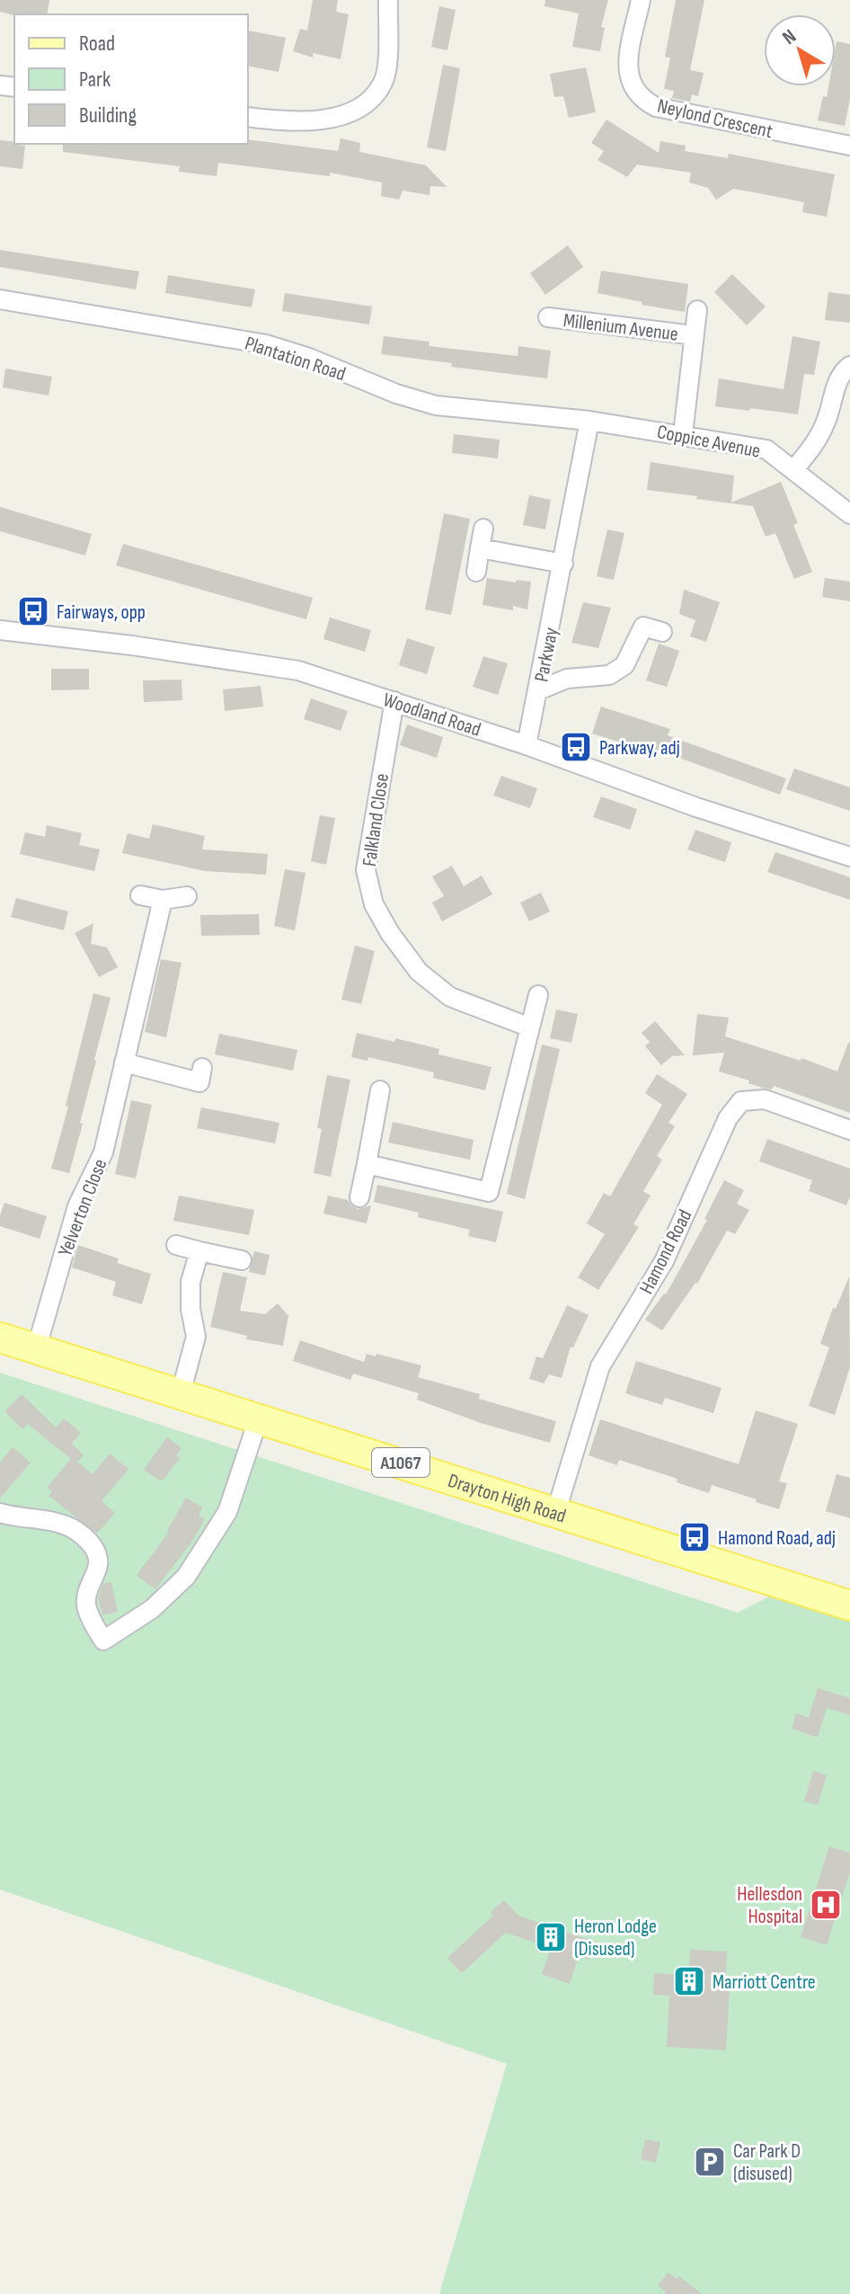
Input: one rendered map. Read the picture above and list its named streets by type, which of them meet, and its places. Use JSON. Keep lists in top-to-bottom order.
{
  "streets": {
    "main road": ["A1067", "Drayton High Road"],
    "street": [
      "Neylond Crescent",
      "Millenium Avenue",
      "Plantation Road",
      "Coppice Avenue",
      "Parkway",
      "Woodland Road",
      "Falkland Close",
      "Yelverton Close",
      "Hamond Road"
    ]
  },
  "crossings": [
    ["Millenium Avenue", "Coppice Avenue"],
    ["Plantation Road", "Coppice Avenue"],
    ["Plantation Road", "Parkway"],
    ["Coppice Avenue", "Parkway"],
    ["Parkway", "Woodland Road"],
    ["Woodland Road", "Falkland Close"],
    ["Yelverton Close", "Drayton High Road"],
    ["Hamond Road", "Drayton High Road"]
  ],
  "places": {
    "bus stop": ["Fairways, opp", "Parkway, adj", "Hamond Road, adj"],
    "hospital": ["Hellesdon Hospital"],
    "building": ["Heron Lodge (Disused)", "Marriott Centre"],
    "parking": ["Car Park D (disused)"]
  },
  "legend": ["Road", "Park", "Building"],
  "north": "top left"
}
